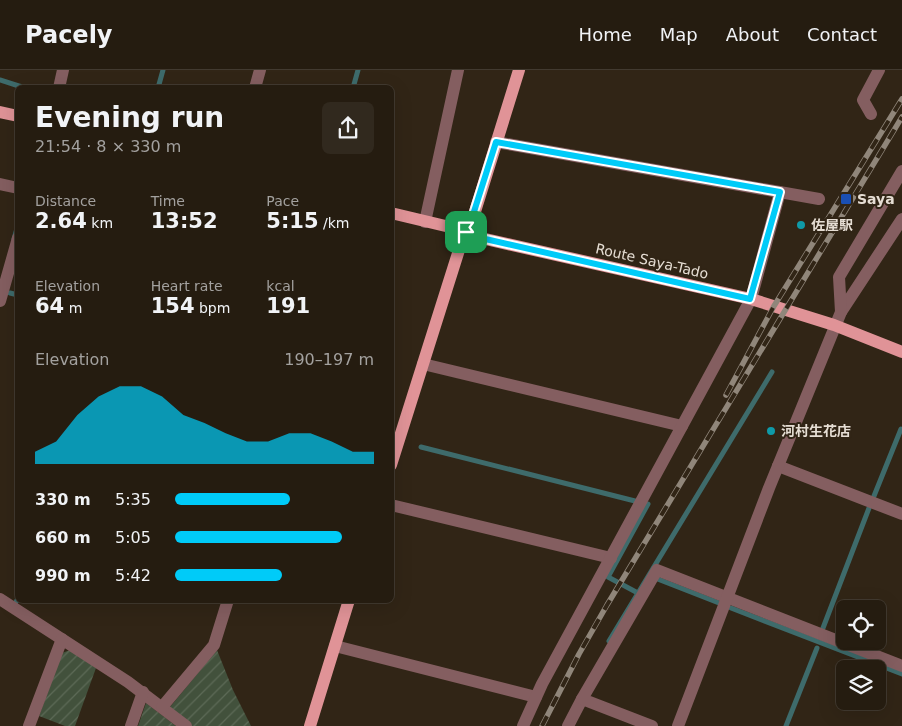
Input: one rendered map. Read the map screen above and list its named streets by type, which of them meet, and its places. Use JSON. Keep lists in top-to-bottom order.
{
  "streets": {
    "main road": ["Route Saya-Tado"]
  },
  "places": {
    "transit": ["Saya"],
    "other": ["佐屋駅", "河村生花店"]
  },
  "page": {
    "header": "Pacely",
    "nav": [
      "Home",
      "Map",
      "About",
      "Contact"
    ],
    "heading": ["Evening run", "21:54 · 8 × 330 m"],
    "stats": [
      ["Distance", "2.64 km"],
      ["Time", "13:52"],
      ["Pace", "5:15 /km"],
      ["Elevation", "64 m"],
      ["Heart rate", "154 bpm"],
      ["kcal", "191"]
    ],
    "chart": ["Elevation", "190–197 m"],
    "list": [
      {
        "name": "330 m",
        "note": "5:35"
      },
      {
        "name": "660 m",
        "note": "5:05"
      },
      {
        "name": "990 m",
        "note": "5:42"
      }
    ]
  }
}
